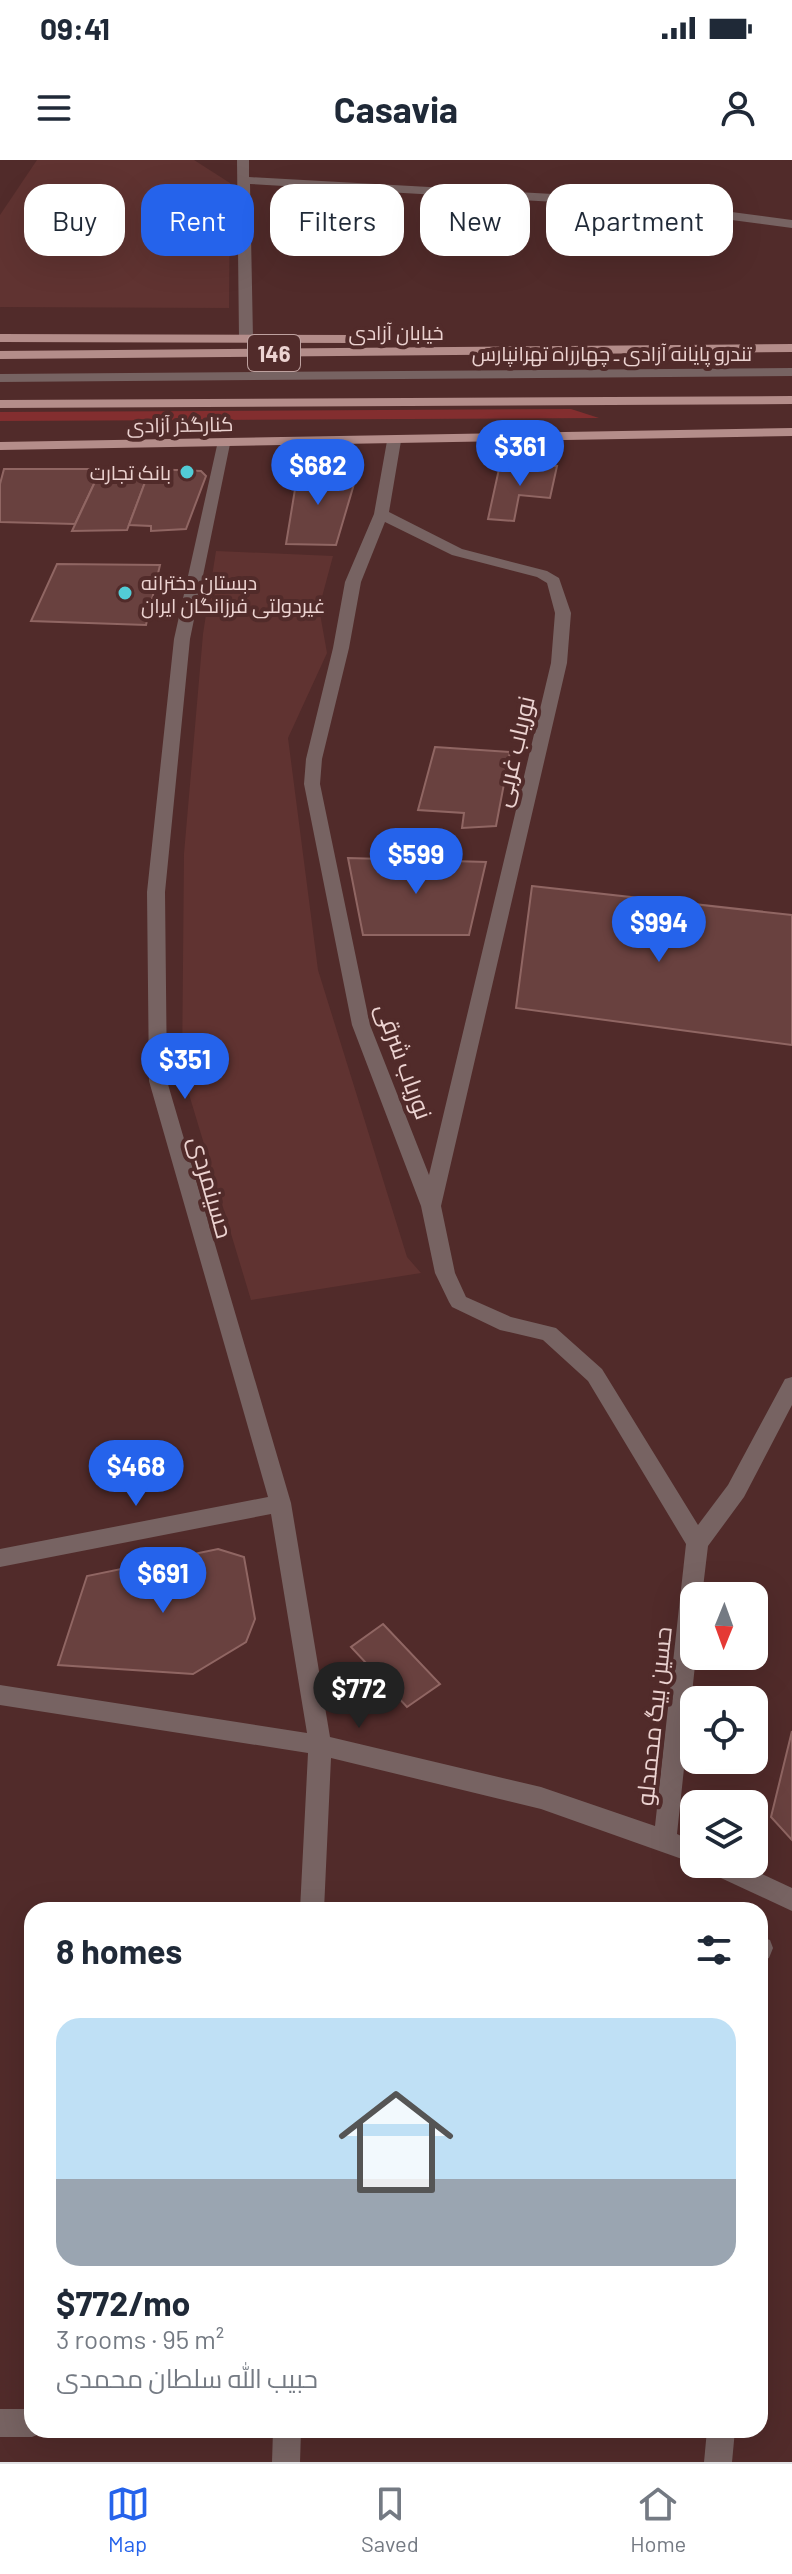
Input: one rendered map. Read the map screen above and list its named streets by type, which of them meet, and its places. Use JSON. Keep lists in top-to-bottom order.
{
  "streets": {
    "main road": ["خیابان آزادی", "146", "کنارگذر آزادی"],
    "street": [
      "تندرو پایانه آزادی ـ چهارراه تهرانپارس",
      "نوریاب غربی",
      "نوریاب شرقی",
      "حسینمردی",
      "حسین بیگ محمدلو"
    ]
  },
  "crossings": [
    ["کنارگذر آزادی", "نوریاب شرقی"],
    ["کنارگذر آزادی", "حسینمردی"],
    ["نوریاب غربی", "نوریاب شرقی"],
    ["نوریاب شرقی", "حسین بیگ محمدلو"]
  ],
  "places": ["بانک تجارت", "دبستان دخترانه غیردولتی فرزانگان ايران"],
  "north": "bottom",
  "page": {
    "status": "09:41",
    "header": "Casavia",
    "chip": [
      "Buy",
      "Rent",
      "Filters",
      "New",
      "Apartment"
    ],
    "price": [
      "$361",
      "$682",
      "$599",
      "$994",
      "$351",
      "$468",
      "$691",
      "$772"
    ],
    "heading": "8 homes",
    "list": [
      {
        "name": "$772/mo",
        "note": "3 rooms · 95 m² · حبیب الله سلطان محمدی"
      }
    ],
    "tabs": ["Map", "Saved", "Home"]
  }
}
